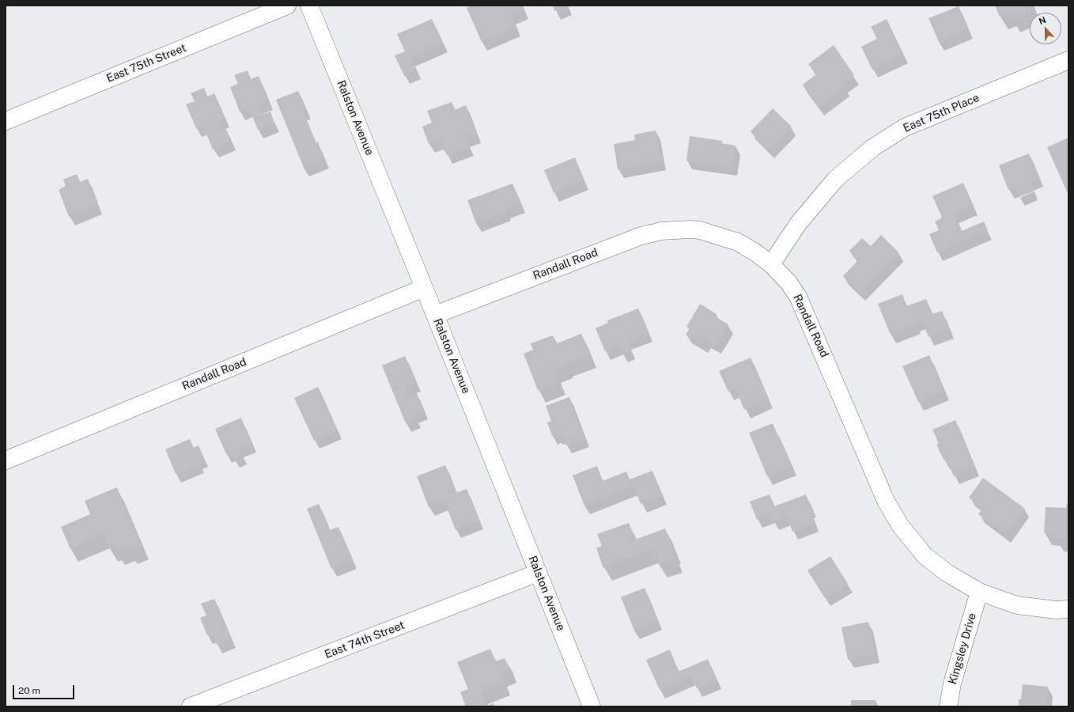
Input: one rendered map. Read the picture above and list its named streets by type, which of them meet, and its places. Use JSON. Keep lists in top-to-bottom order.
{
  "streets": {
    "street": [
      "East 75th Street",
      "East 75th Place",
      "Ralston Avenue",
      "Randall Road",
      "East 74th Street",
      "Kingsley Drive"
    ]
  },
  "crossings": [
    ["East 75th Place", "Randall Road"],
    ["Ralston Avenue", "Randall Road"],
    ["Ralston Avenue", "East 74th Street"],
    ["Randall Road", "Kingsley Drive"]
  ],
  "scale_bar": "20 m",
  "north": "top"
}
